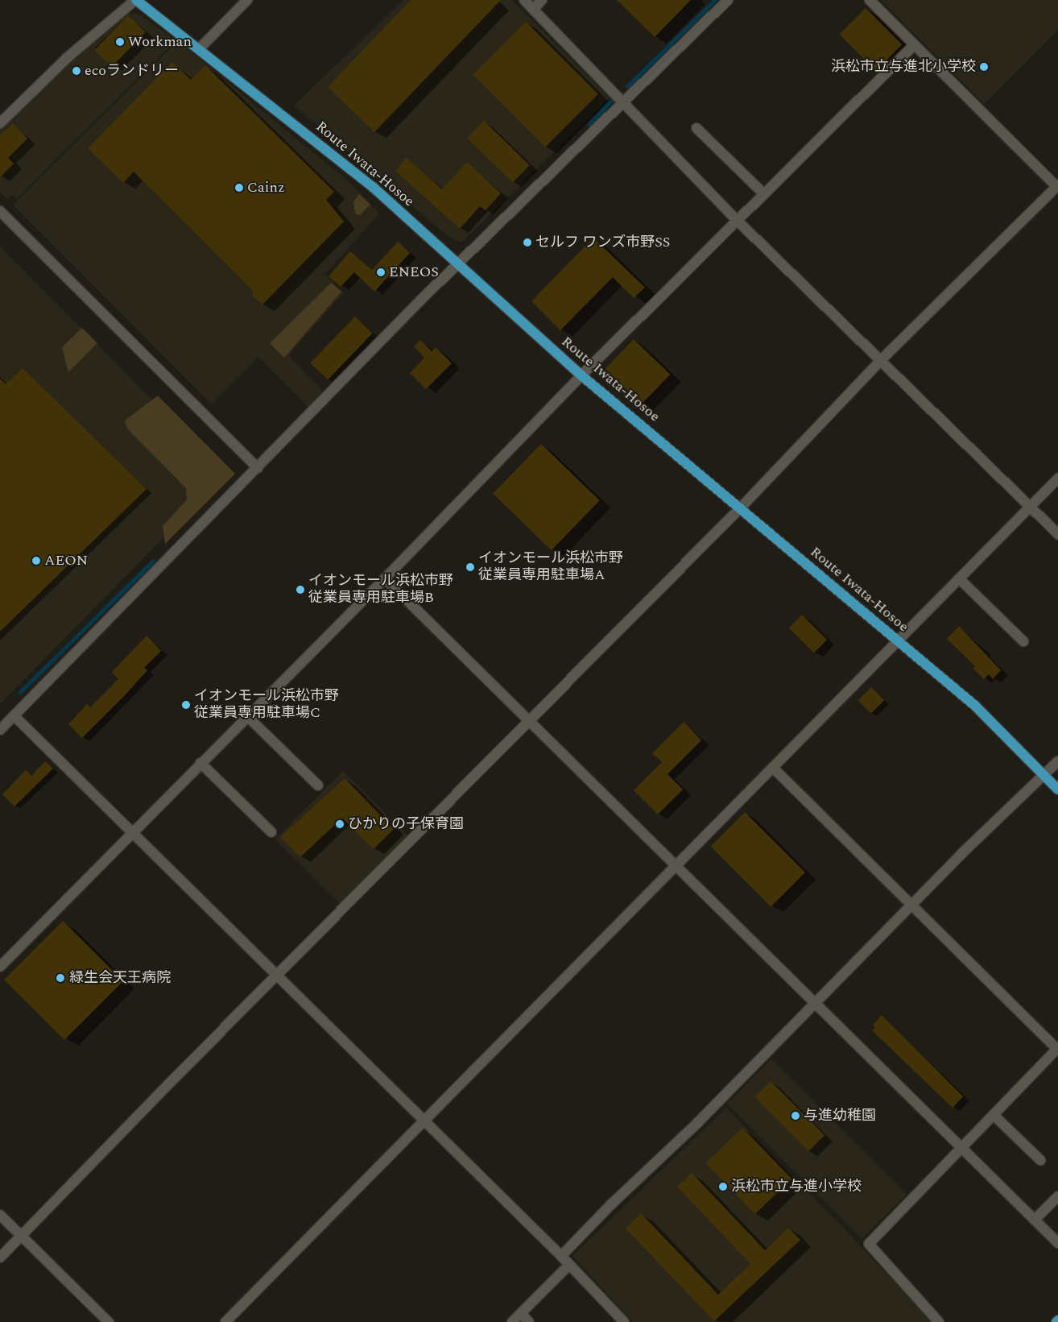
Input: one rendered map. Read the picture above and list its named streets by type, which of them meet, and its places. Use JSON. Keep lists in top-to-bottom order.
{
  "streets": {
    "main road": ["Route Iwata-Hosoe"]
  },
  "places": [
    "Workman",
    "浜松市立与進北小学校",
    "ecoランドリー",
    "Cainz",
    "セルフ ワンズ市野SS",
    "ENEOS",
    "AEON",
    "イオンモール浜松市野 従業員専用駐車場A",
    "イオンモール浜松市野 従業員専用駐車場B",
    "イオンモール浜松市野 従業員専用駐車場C",
    "ひかりの子保育園",
    "緑生会天王病院",
    "与進幼稚園",
    "浜松市立与進小学校"
  ]
}
